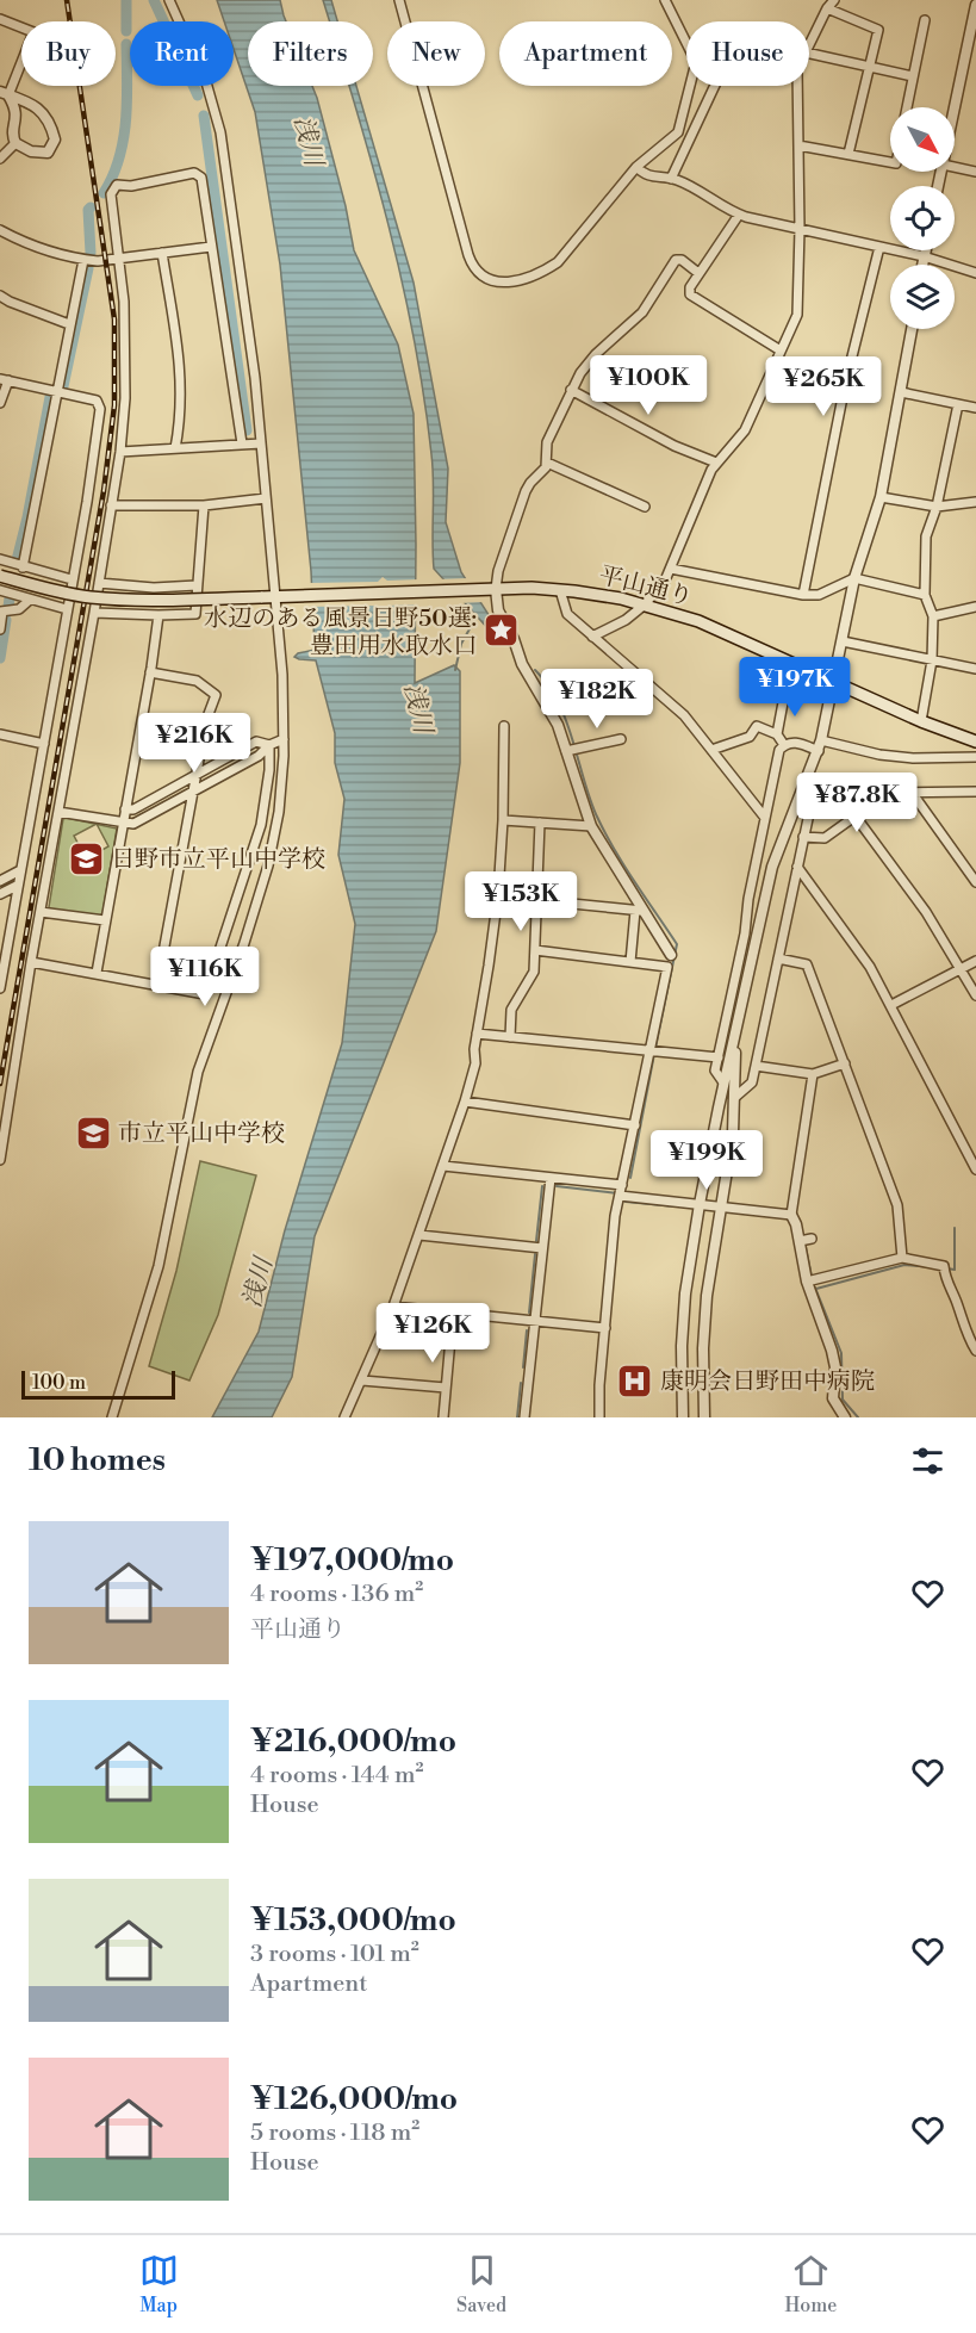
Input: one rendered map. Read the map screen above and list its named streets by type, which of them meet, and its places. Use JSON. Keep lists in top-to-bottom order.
{
  "streets": {
    "main road": ["平山通り"]
  },
  "water": ["浅川"],
  "places": {
    "place": ["水辺のある風景日野50選: 豊田用水取水口"],
    "school or university": ["日野市立平山中学校", "市立平山中学校"],
    "hospital": ["康明会日野田中病院"]
  },
  "scale_bar": "100 m",
  "north": "bottom right",
  "page": {
    "chip": [
      "Buy",
      "Rent",
      "Filters",
      "New",
      "Apartment",
      "House"
    ],
    "price": [
      "¥100K",
      "¥265K",
      "¥197K",
      "¥182K",
      "¥216K",
      "¥87.8K",
      "¥153K",
      "¥116K",
      "¥199K",
      "¥126K"
    ],
    "scale": "100 m",
    "heading": "10 homes",
    "list": [
      {
        "name": "¥197,000/mo",
        "note": "4 rooms · 136 m² · 平山通り"
      },
      {
        "name": "¥216,000/mo",
        "note": "4 rooms · 144 m² · House"
      },
      {
        "name": "¥153,000/mo",
        "note": "3 rooms · 101 m² · Apartment"
      },
      {
        "name": "¥126,000/mo",
        "note": "5 rooms · 118 m² · House"
      }
    ],
    "tabs": ["Map", "Saved", "Home"]
  }
}
